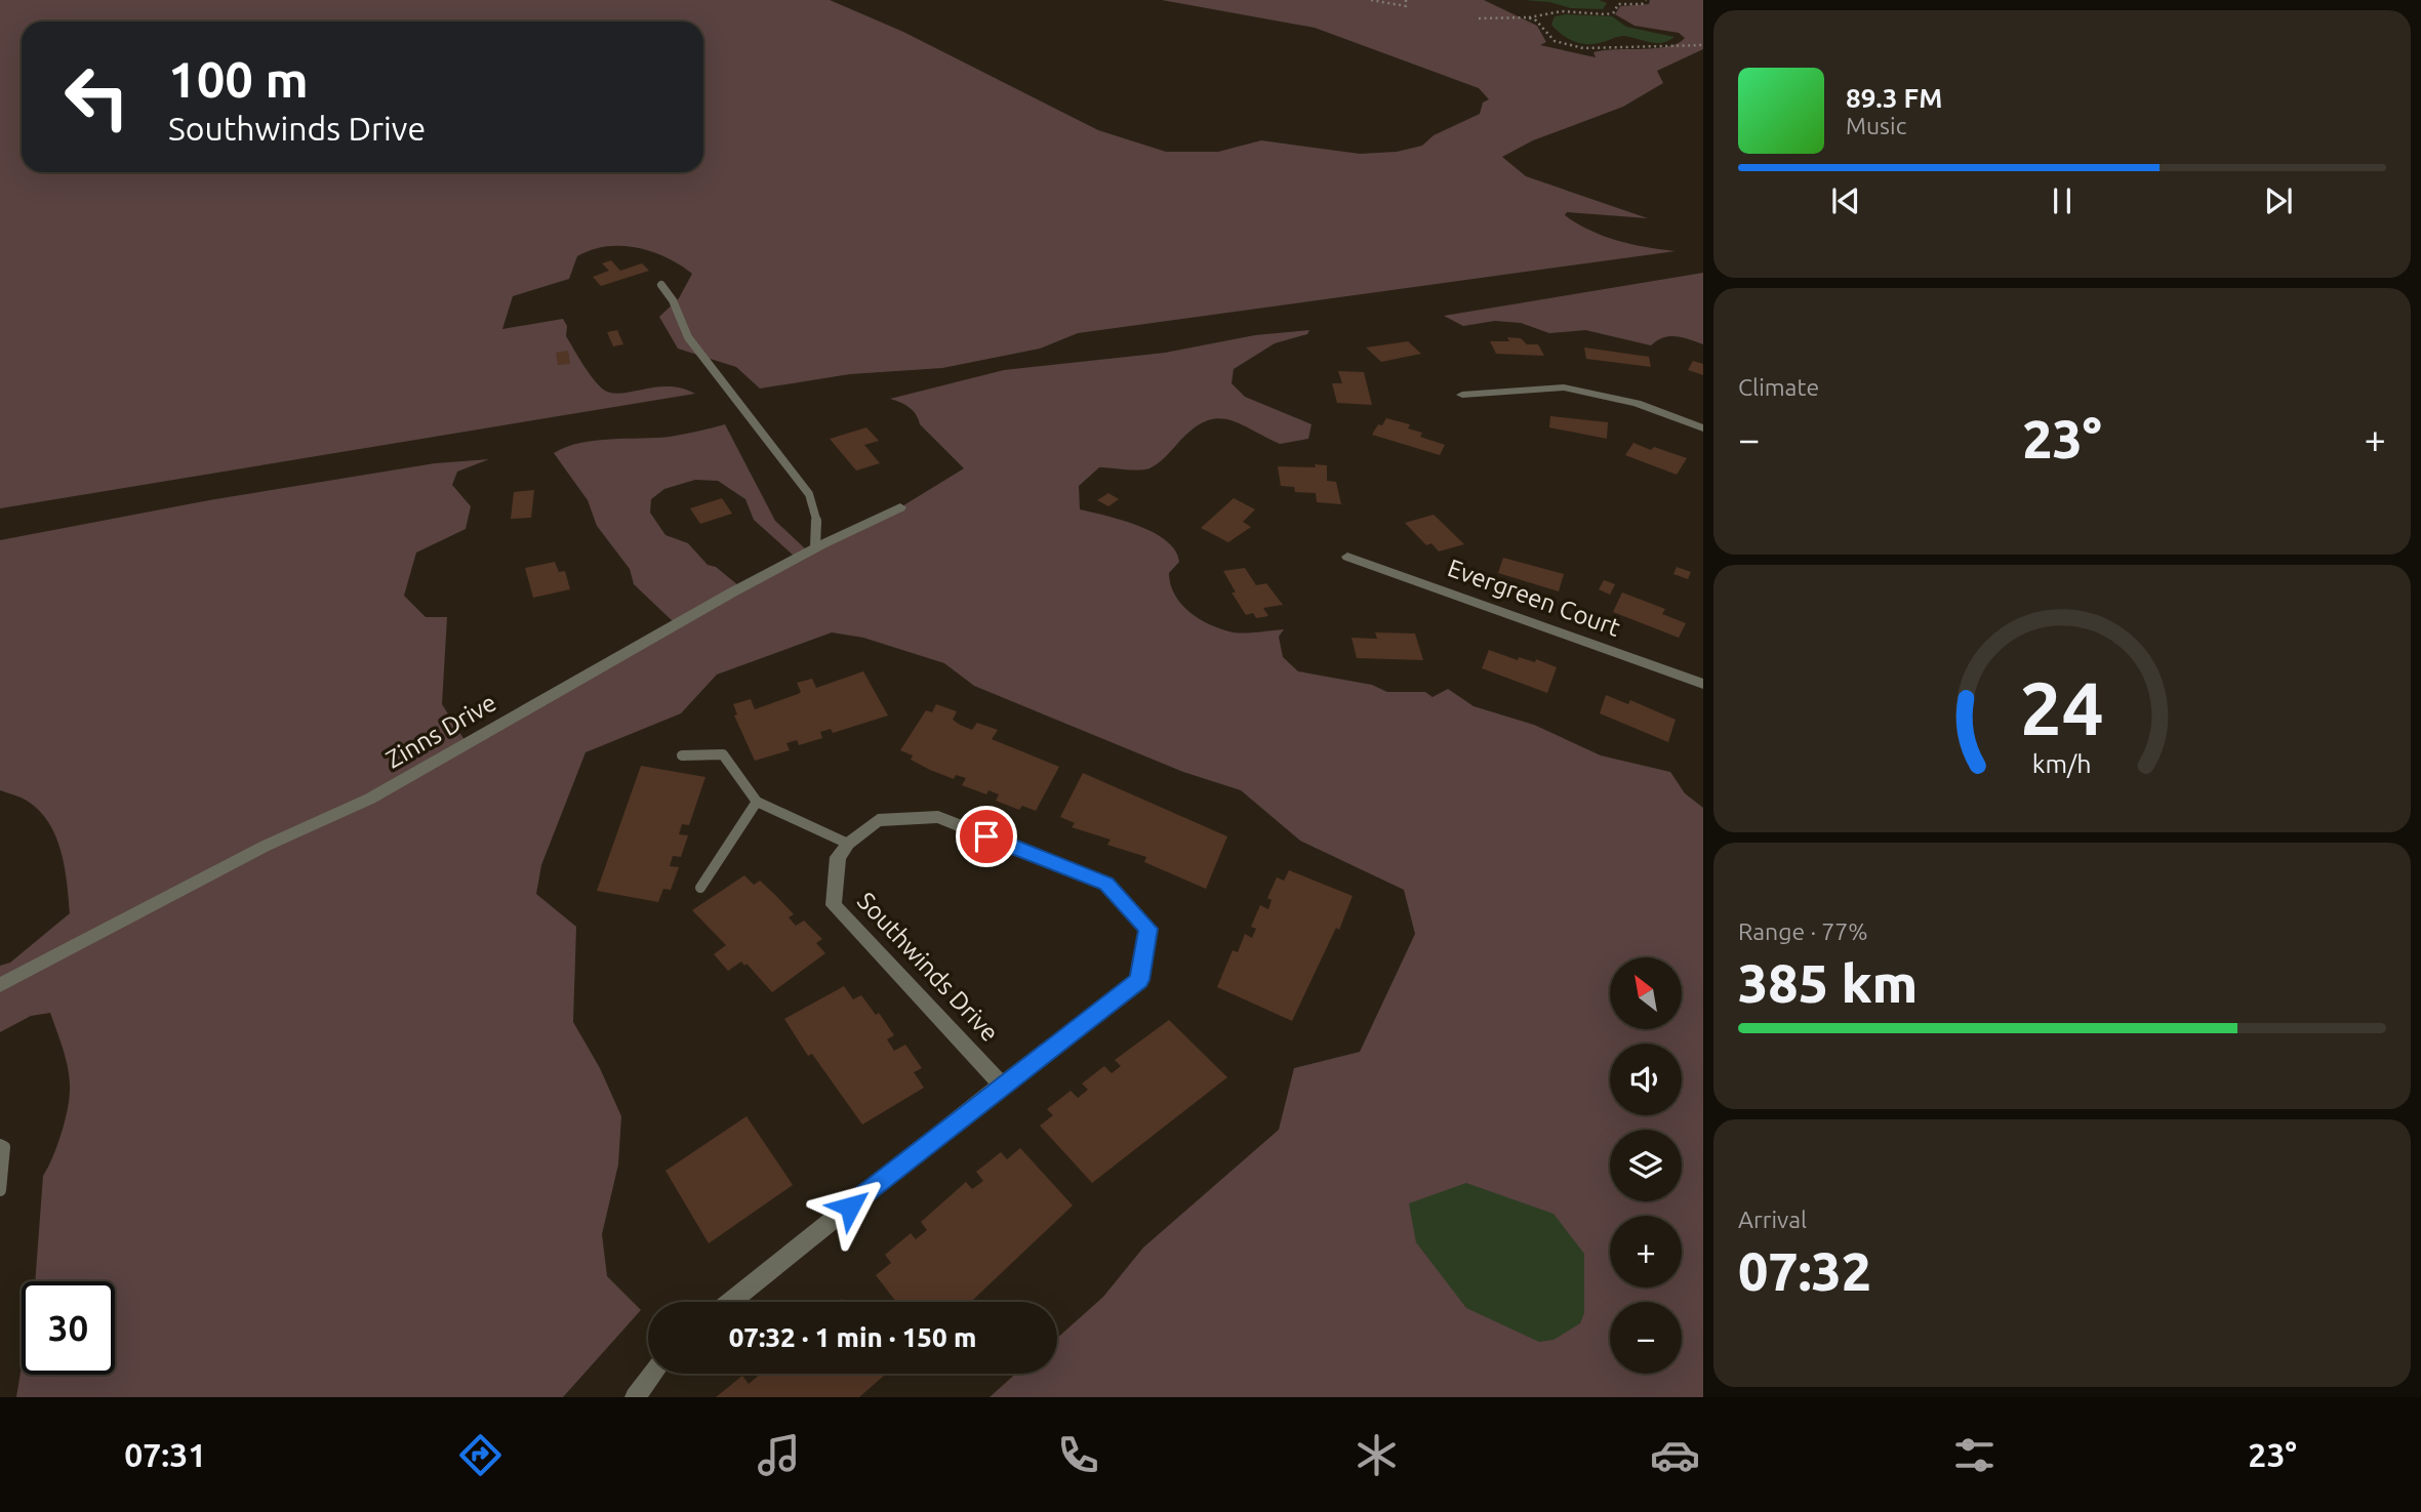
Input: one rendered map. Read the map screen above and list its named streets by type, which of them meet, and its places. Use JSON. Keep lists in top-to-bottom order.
{
  "streets": {
    "street": ["Evergreen Court", "Zinns Drive", "Southwinds Drive"]
  },
  "north": "top left",
  "page": {
    "turn": ["100 m", "Southwinds Drive"],
    "song": ["89.3 FM", "Music"],
    "tile": [
      "Climate",
      ["Range · 77%", "385 km"],
      ["Arrival", "07:32"]
    ],
    "heat": ["−", "23°", "+"],
    "map_buttons": ["+", "−"],
    "limit": "30",
    "trip": "07:32 · 1 min · 150 m",
    "tabs": ["07:31", "23°"],
    "gauge": ["24", "km/h"]
  }
}
